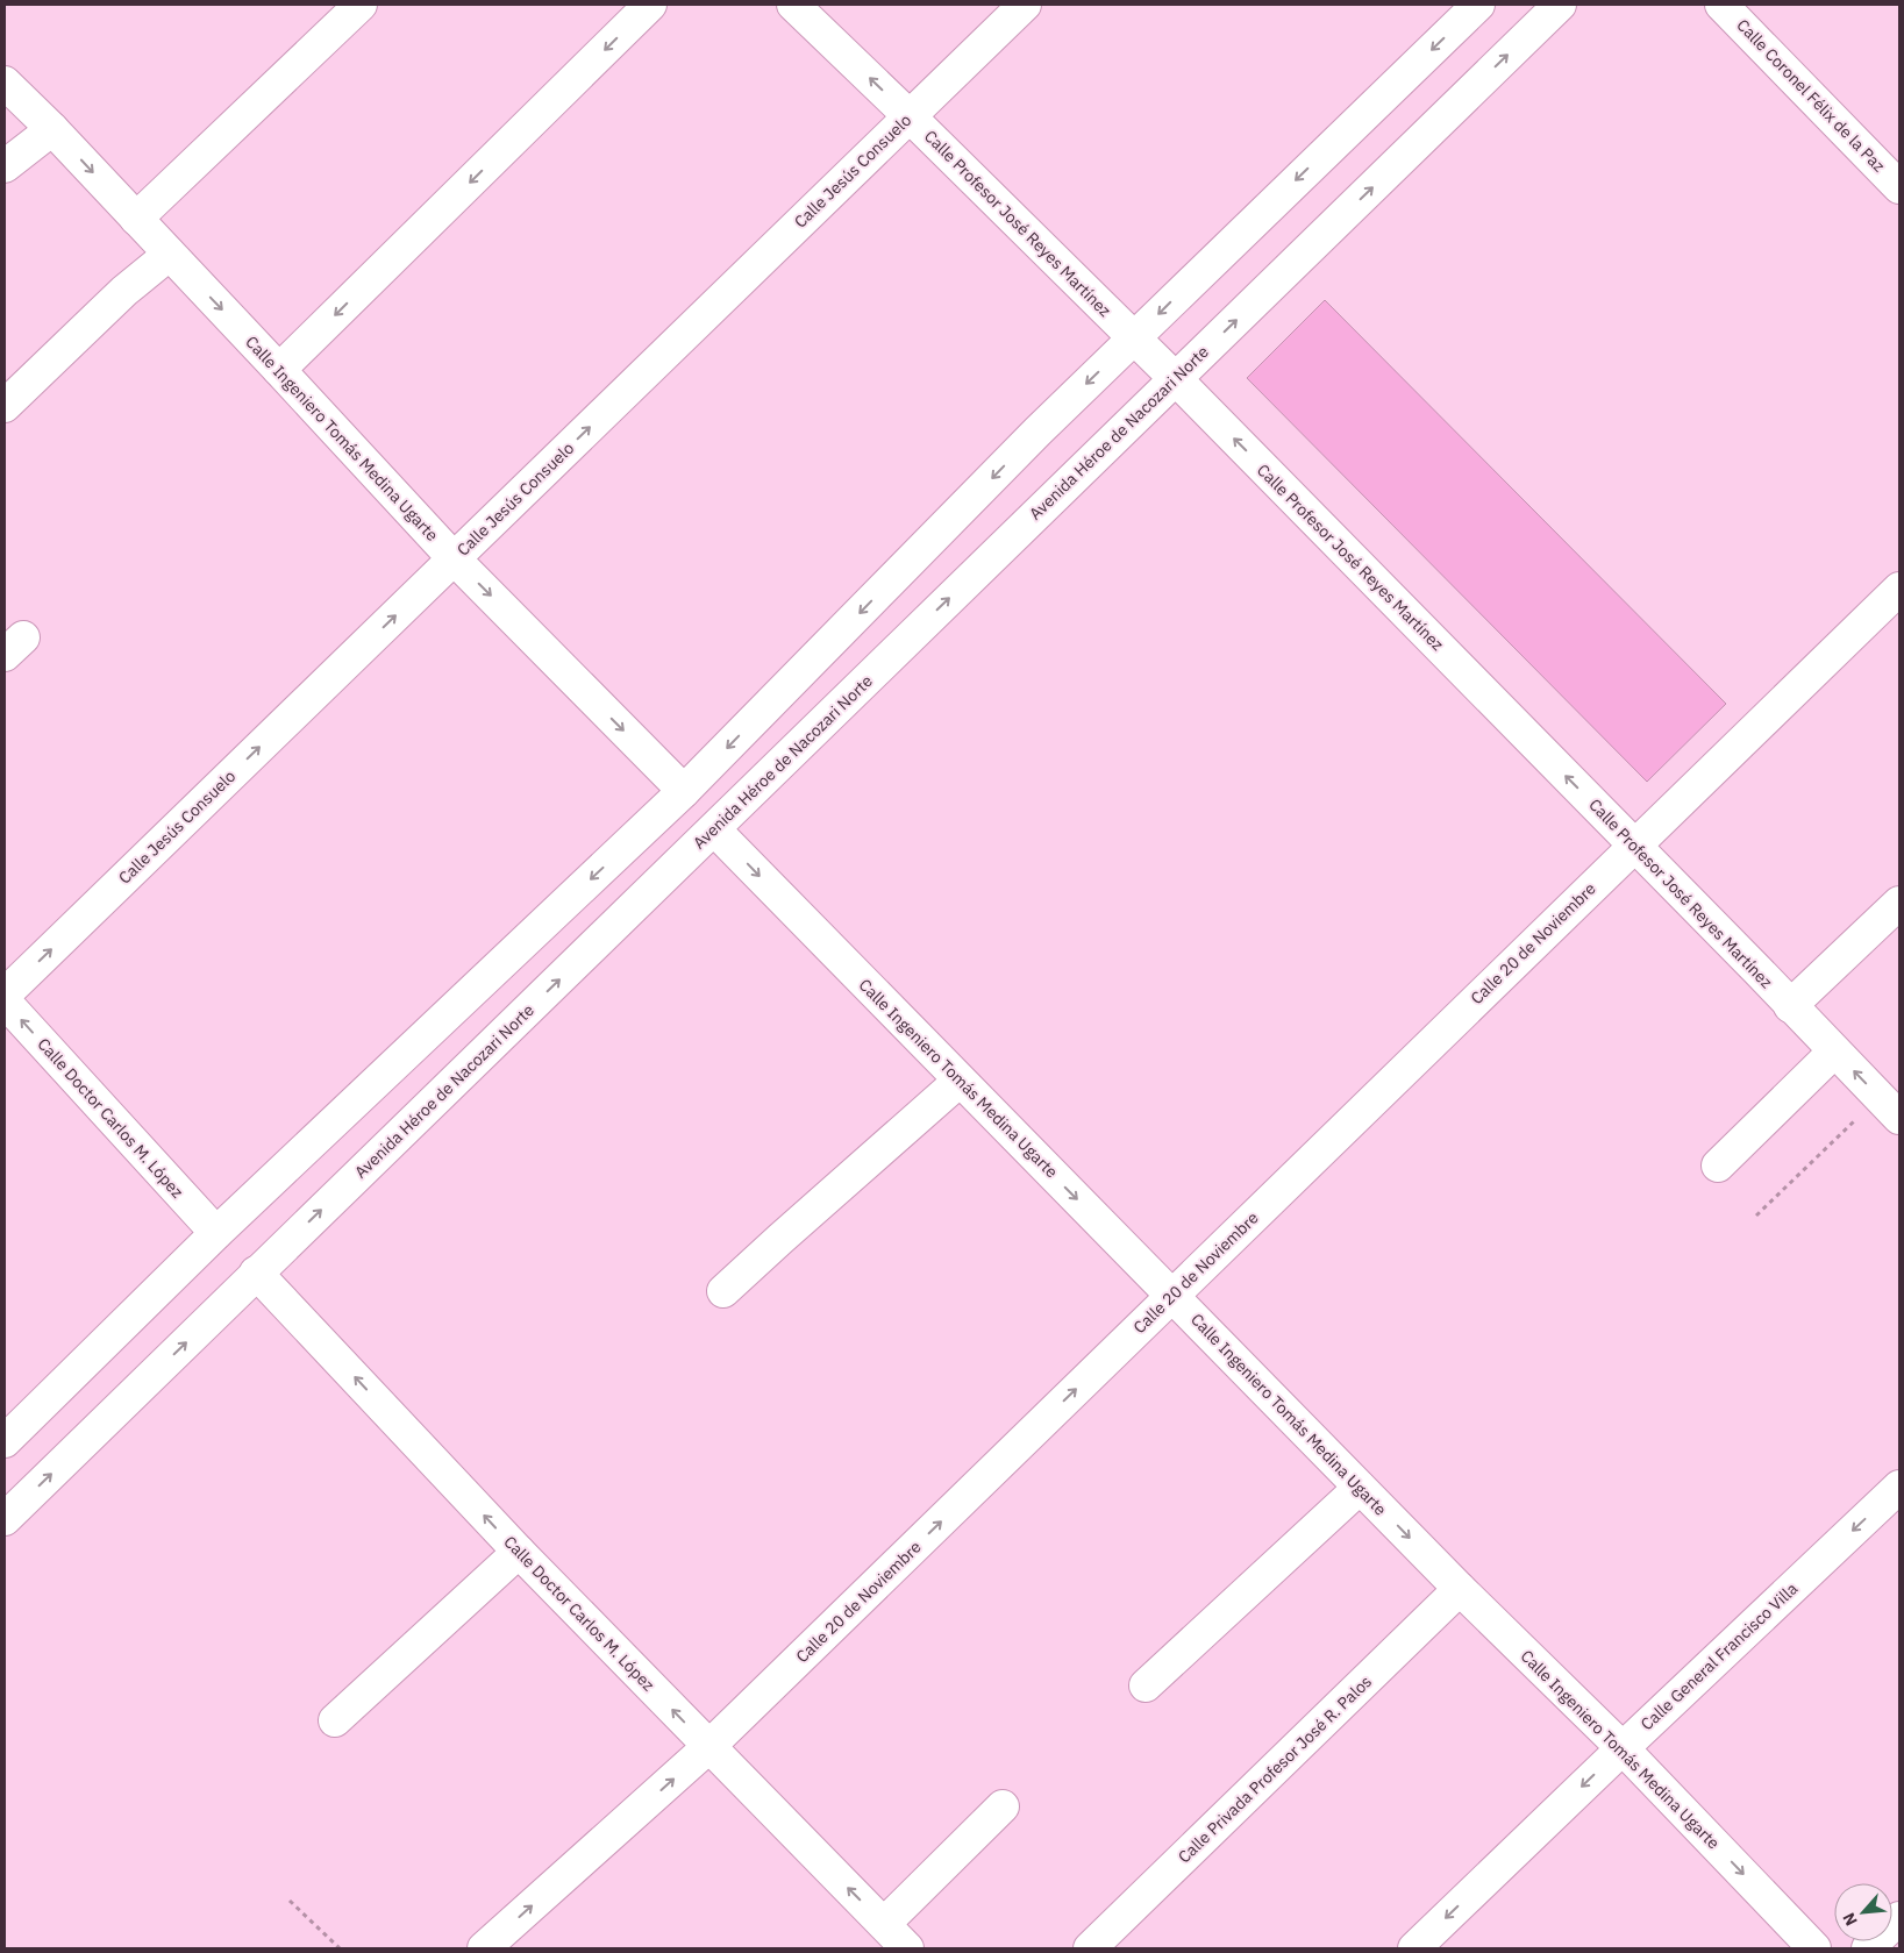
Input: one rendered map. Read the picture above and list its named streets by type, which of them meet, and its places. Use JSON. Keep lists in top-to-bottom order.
{
  "streets": {
    "street": [
      "Calle Coronel Félix de la Paz",
      "Calle Jesús Consuelo",
      "Calle Profesor José Reyes Martínez",
      "Avenida Héroe de Nacozari Norte",
      "Calle Ingeniero Tomás Medina Ugarte",
      "Calle 20 de Noviembre",
      "Calle Doctor Carlos M. López",
      "Calle General Francisco Villa",
      "Calle Privada Profesor José R. Palos"
    ]
  },
  "crossings": [
    ["Calle Jesús Consuelo", "Calle Profesor José Reyes Martínez"],
    ["Calle Jesús Consuelo", "Calle Ingeniero Tomás Medina Ugarte"],
    ["Calle Profesor José Reyes Martínez", "Avenida Héroe de Nacozari Norte"],
    ["Calle Profesor José Reyes Martínez", "Calle 20 de Noviembre"],
    ["Avenida Héroe de Nacozari Norte", "Calle Ingeniero Tomás Medina Ugarte"],
    ["Avenida Héroe de Nacozari Norte", "Calle Doctor Carlos M. López"],
    ["Calle Ingeniero Tomás Medina Ugarte", "Calle 20 de Noviembre"],
    ["Calle Ingeniero Tomás Medina Ugarte", "Calle General Francisco Villa"],
    ["Calle Ingeniero Tomás Medina Ugarte", "Calle Privada Profesor José R. Palos"],
    ["Calle 20 de Noviembre", "Calle Doctor Carlos M. López"]
  ],
  "one_way": [
    "Calle Profesor José Reyes Martínez",
    "Calle Ingeniero Tomás Medina Ugarte",
    "Calle Doctor Carlos M. López",
    "Calle General Francisco Villa"
  ],
  "north": "bottom left"
}
